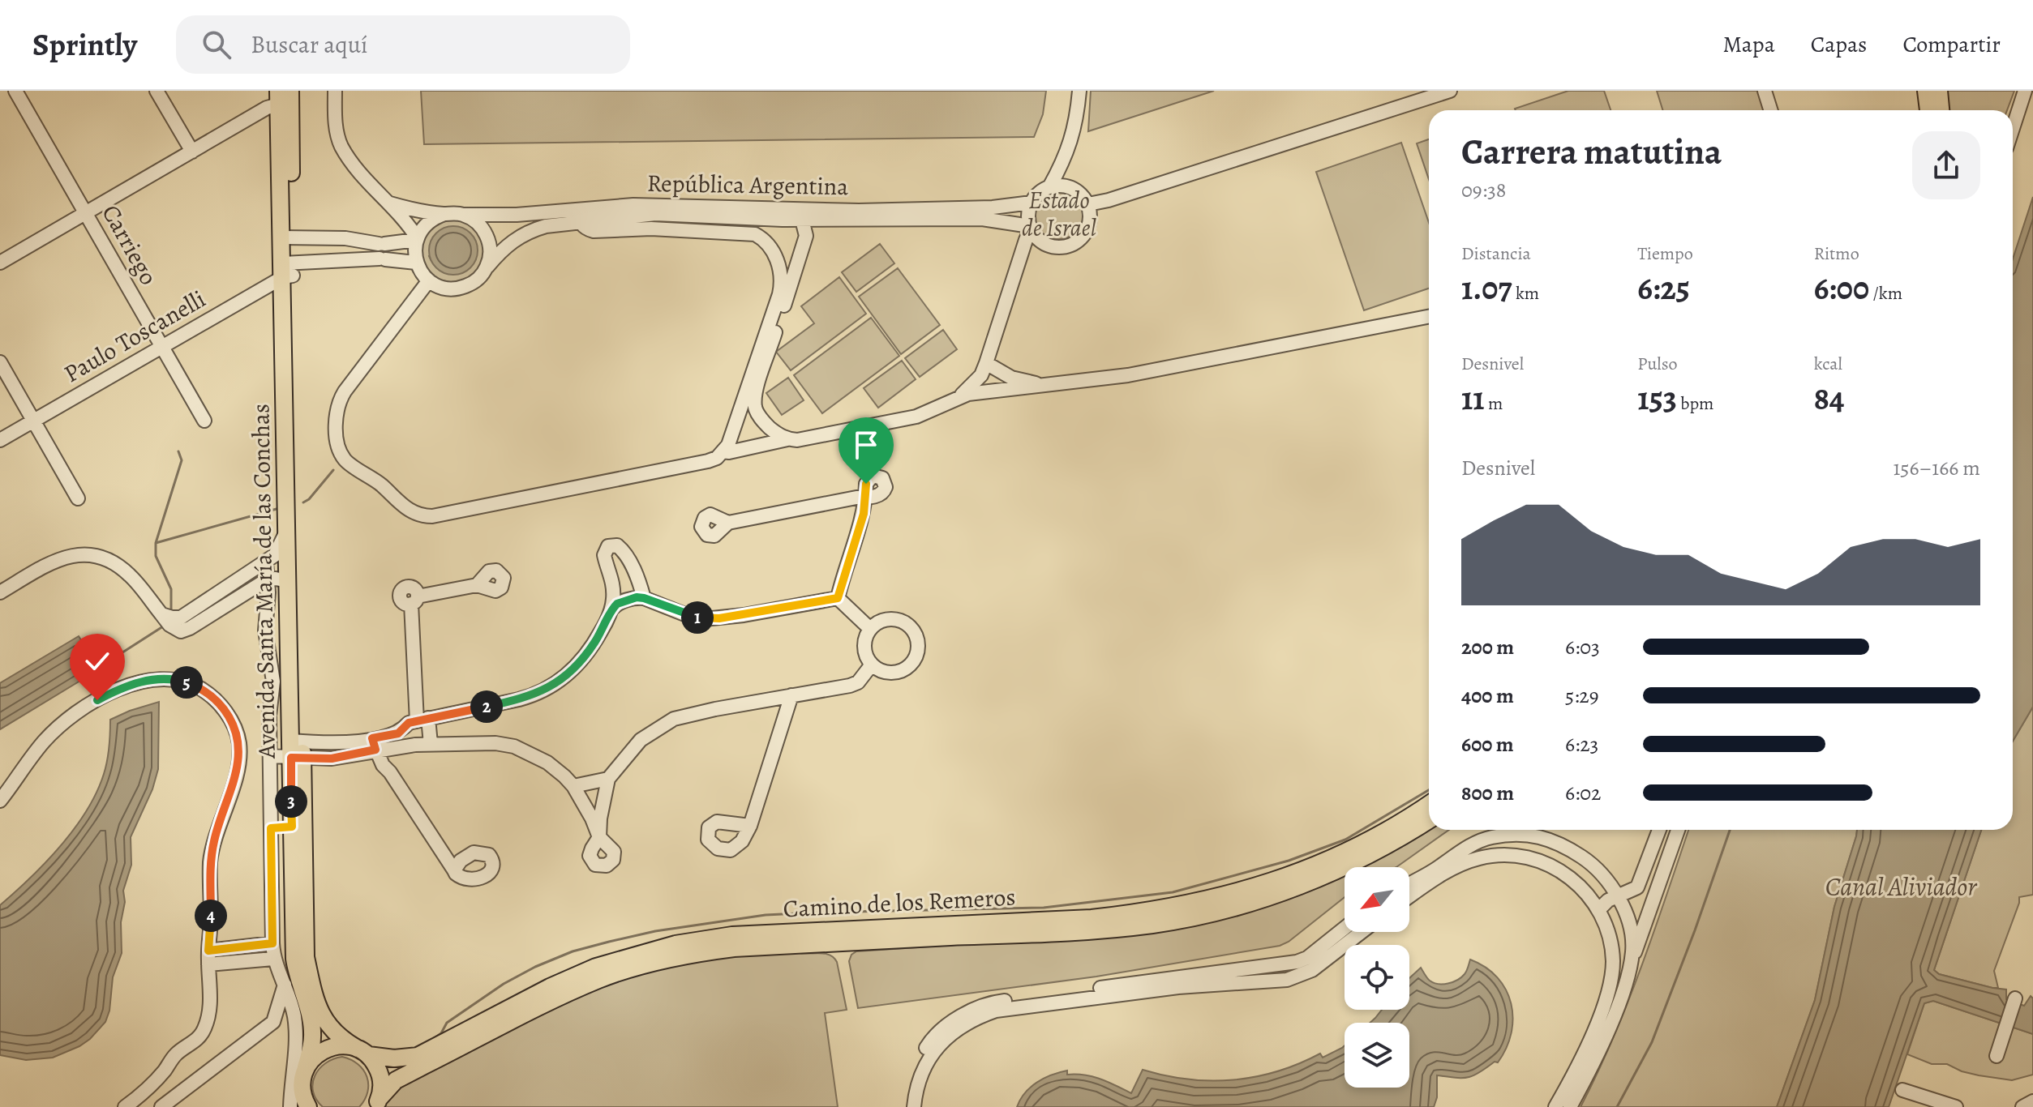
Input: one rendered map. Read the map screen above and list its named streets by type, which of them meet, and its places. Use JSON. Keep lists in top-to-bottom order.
{
  "streets": {
    "main road": ["Avenida Santa María de las Conchas", "Camino de los Remeros"],
    "street": ["República Argentina", "Carriego", "Paulo Toscanelli"]
  },
  "crossings": [
    ["Carriego", "Paulo Toscanelli"],
    ["Paulo Toscanelli", "Avenida Santa María de las Conchas"],
    ["Avenida Santa María de las Conchas", "Camino de los Remeros"]
  ],
  "water": ["Canal Aliviador"],
  "parks": ["Estado de Israel"],
  "north": "bottom left",
  "page": {
    "header": "Sprintly",
    "search": "Buscar aquí",
    "nav": ["Mapa", "Capas", "Compartir"],
    "heading": ["Carrera matutina", "09:38"],
    "stats": [
      ["Distancia", "1.07 km"],
      ["Tiempo", "6:25"],
      ["Ritmo", "6:00 /km"],
      ["Desnivel", "11 m"],
      ["Pulso", "153 bpm"],
      ["kcal", "84"]
    ],
    "chart": ["Desnivel", "156–166 m"],
    "pins": [
      "1",
      "5",
      "2",
      "3",
      "4"
    ],
    "list": [
      {
        "name": "200 m",
        "note": "6:03"
      },
      {
        "name": "400 m",
        "note": "5:29"
      },
      {
        "name": "600 m",
        "note": "6:23"
      },
      {
        "name": "800 m",
        "note": "6:02"
      }
    ]
  }
}
